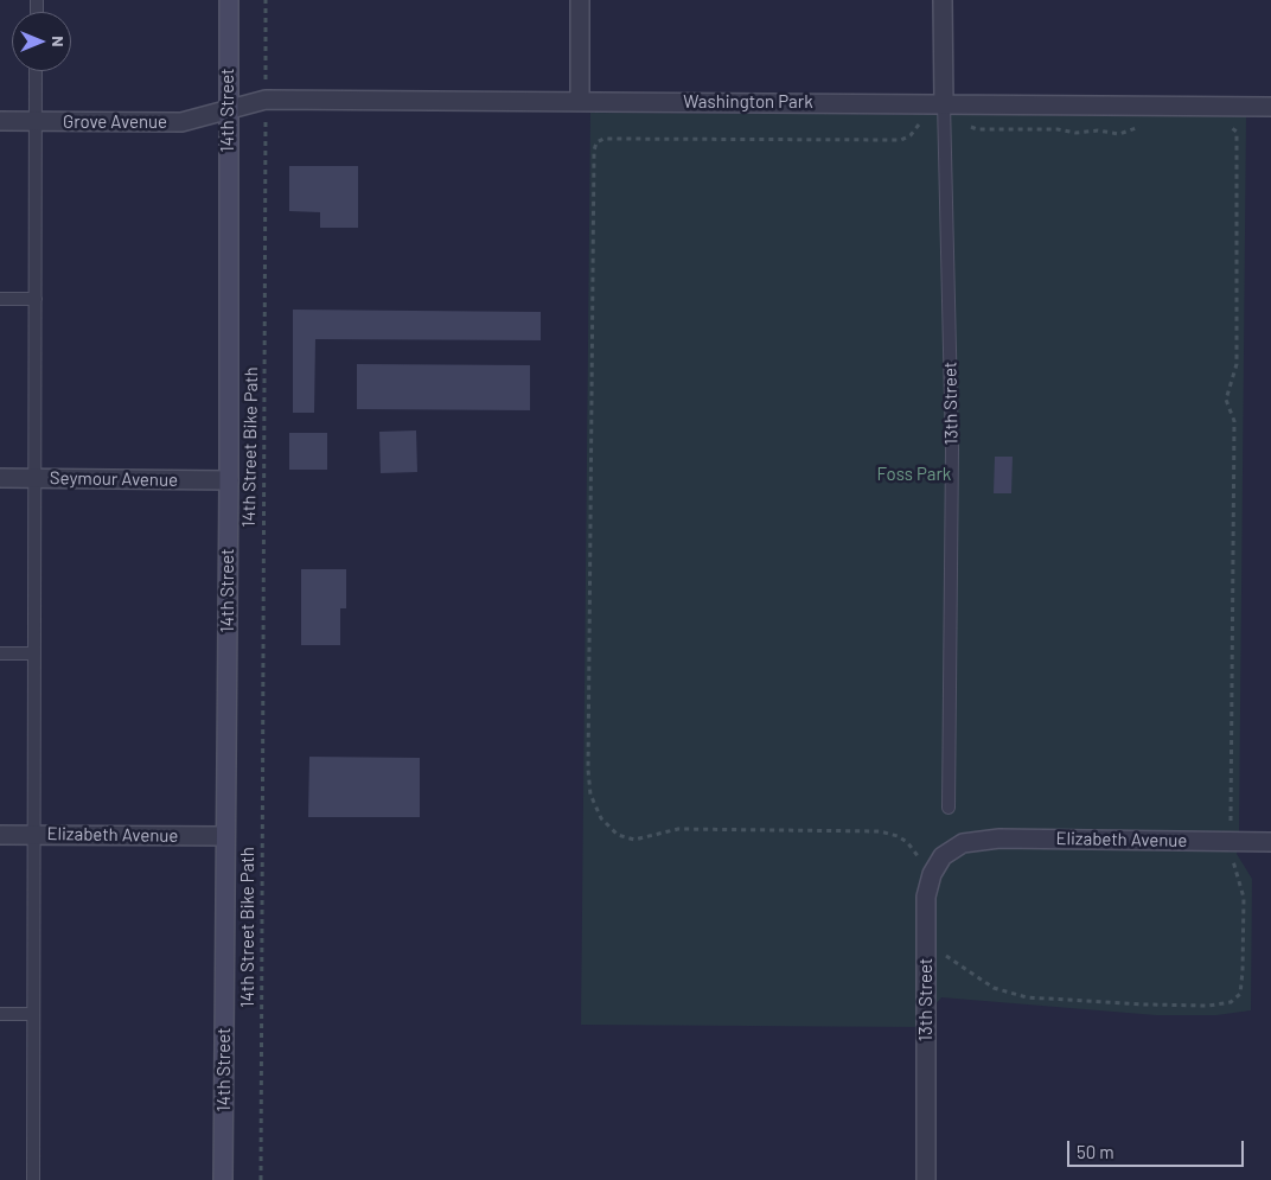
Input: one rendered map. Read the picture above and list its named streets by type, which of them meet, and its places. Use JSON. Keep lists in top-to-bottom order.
{
  "streets": {
    "street": [
      "Washington Park",
      "14th Street",
      "Grove Avenue",
      "13th Street",
      "Seymour Avenue",
      "Elizabeth Avenue"
    ],
    "path": ["14th Street Bike Path"]
  },
  "crossings": [
    ["Washington Park", "14th Street"],
    ["Washington Park", "Grove Avenue"],
    ["Washington Park", "13th Street"],
    ["Washington Park", "14th Street Bike Path"],
    ["14th Street", "Grove Avenue"],
    ["14th Street", "Seymour Avenue"],
    ["14th Street", "Elizabeth Avenue"],
    ["13th Street", "Elizabeth Avenue"]
  ],
  "parks": ["Foss Park"],
  "scale_bar": "50 m",
  "north": "right"
}
